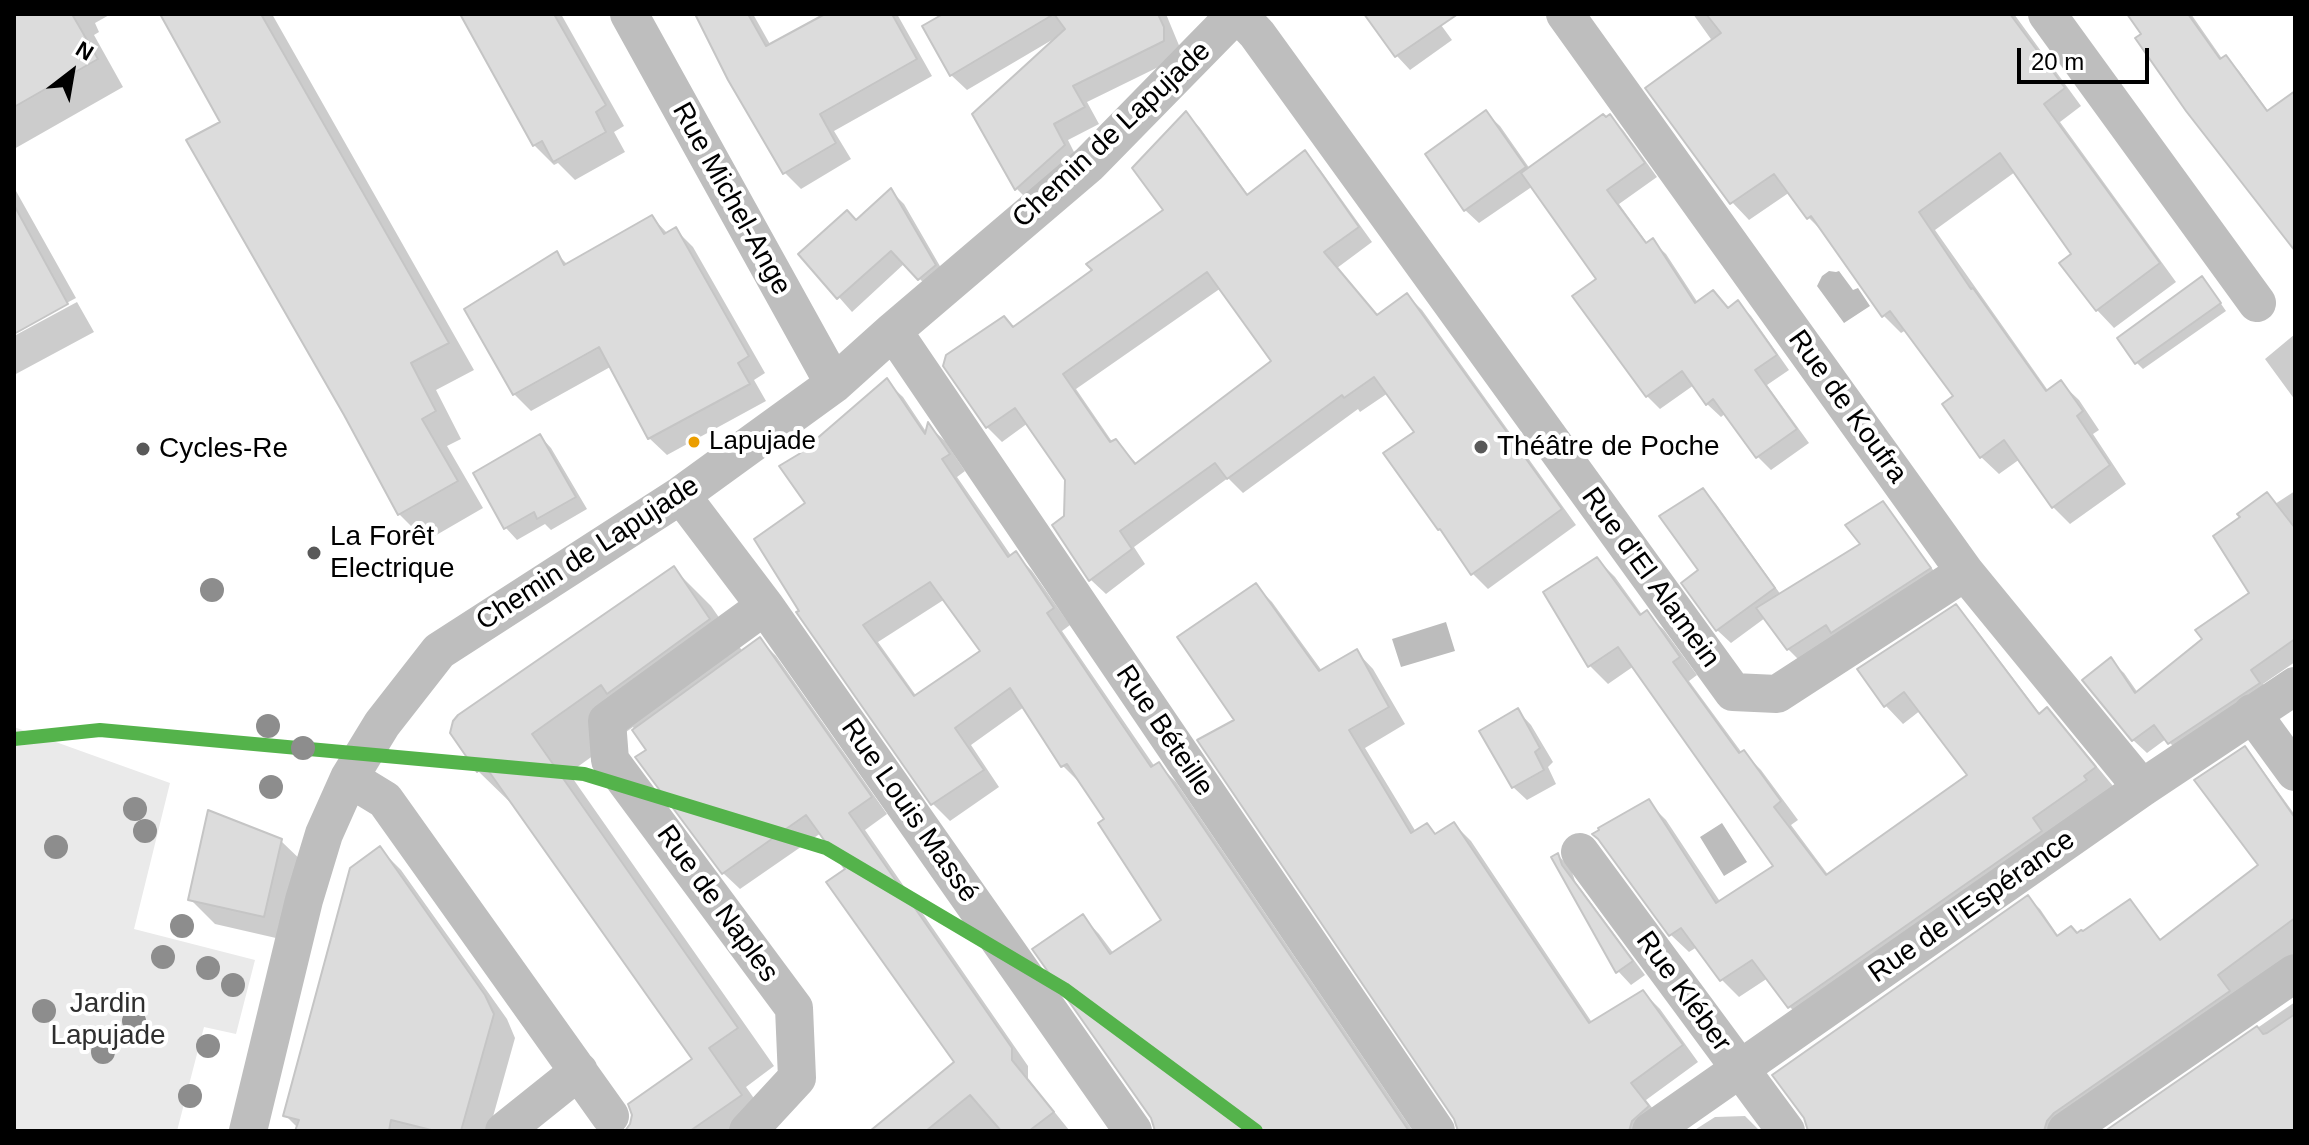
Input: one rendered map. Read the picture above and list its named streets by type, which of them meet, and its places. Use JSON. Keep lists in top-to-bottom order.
{
  "streets": {
    "street": [
      "Chemin de Lapujade",
      "Rue Michel-Ange",
      "Rue de Koufra",
      "Rue d'El Alamein",
      "Rue Béteille",
      "Rue Louis Massé",
      "Rue de Naples",
      "Rue de l'Espérance",
      "Rue Kléber"
    ]
  },
  "crossings": [
    ["Chemin de Lapujade", "Rue Michel-Ange"],
    ["Chemin de Lapujade", "Rue d'El Alamein"],
    ["Chemin de Lapujade", "Rue Béteille"],
    ["Chemin de Lapujade", "Rue Louis Massé"],
    ["Rue de Koufra", "Rue d'El Alamein"],
    ["Rue de Koufra", "Rue de l'Espérance"],
    ["Rue Louis Massé", "Rue de Naples"],
    ["Rue de l'Espérance", "Rue Kléber"]
  ],
  "parks": ["Jardin Lapujade"],
  "places": [
    "Lapujade",
    "Théâtre de Poche",
    "Cycles-Re",
    "La Forêt Electrique"
  ],
  "scale_bar": "20 m",
  "north": "top right"
}
